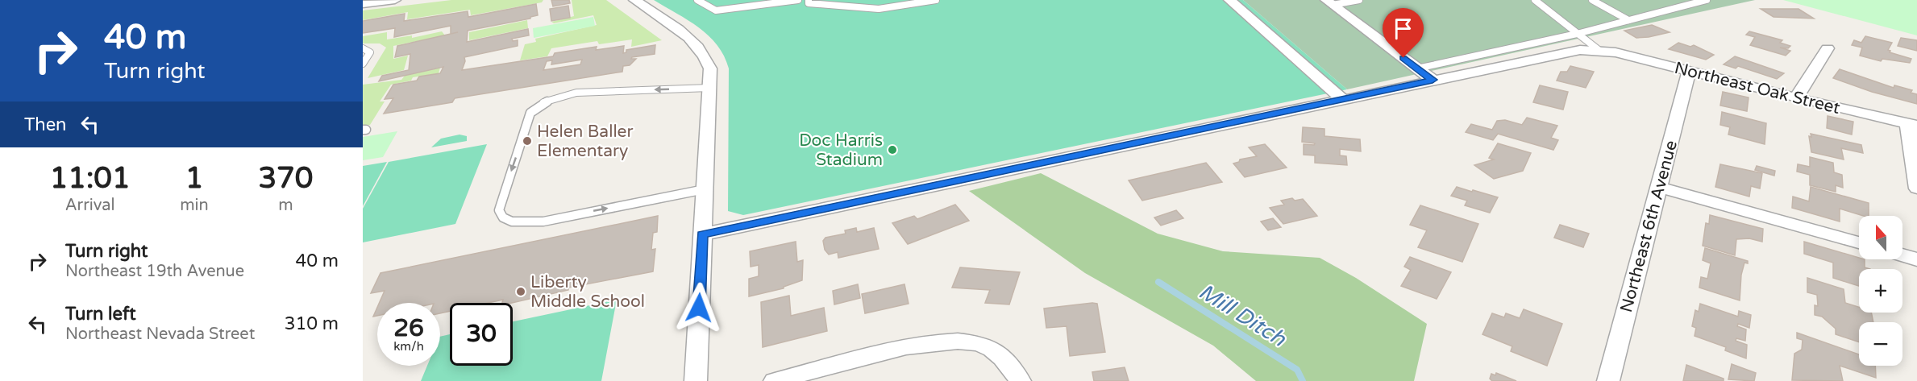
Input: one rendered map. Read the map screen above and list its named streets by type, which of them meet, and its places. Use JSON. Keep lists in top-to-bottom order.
{
  "streets": {
    "street": ["Northeast Oak Street", "Northeast 6th Avenue"]
  },
  "crossings": [
    ["Northeast Oak Street", "Northeast 6th Avenue"]
  ],
  "water": ["Mill Ditch"],
  "places": ["Helen Baller Elementary", "Doc Harris Stadium", "Liberty Middle School"],
  "north": "top",
  "page": {
    "turn": ["40 m", "Turn right"],
    "then": "Then",
    "eta": [
      "11:01",
      "Arrival",
      "1",
      "min",
      "370",
      "m"
    ],
    "map_buttons": ["+", "−"],
    "list": [
      {
        "name": "Turn right",
        "note": "Northeast 19th Avenue",
        "value": "40 m"
      },
      {
        "name": "Turn left",
        "note": "Northeast Nevada Street",
        "value": "310 m"
      }
    ],
    "speed": "26 km/h",
    "limit": "30"
  }
}
